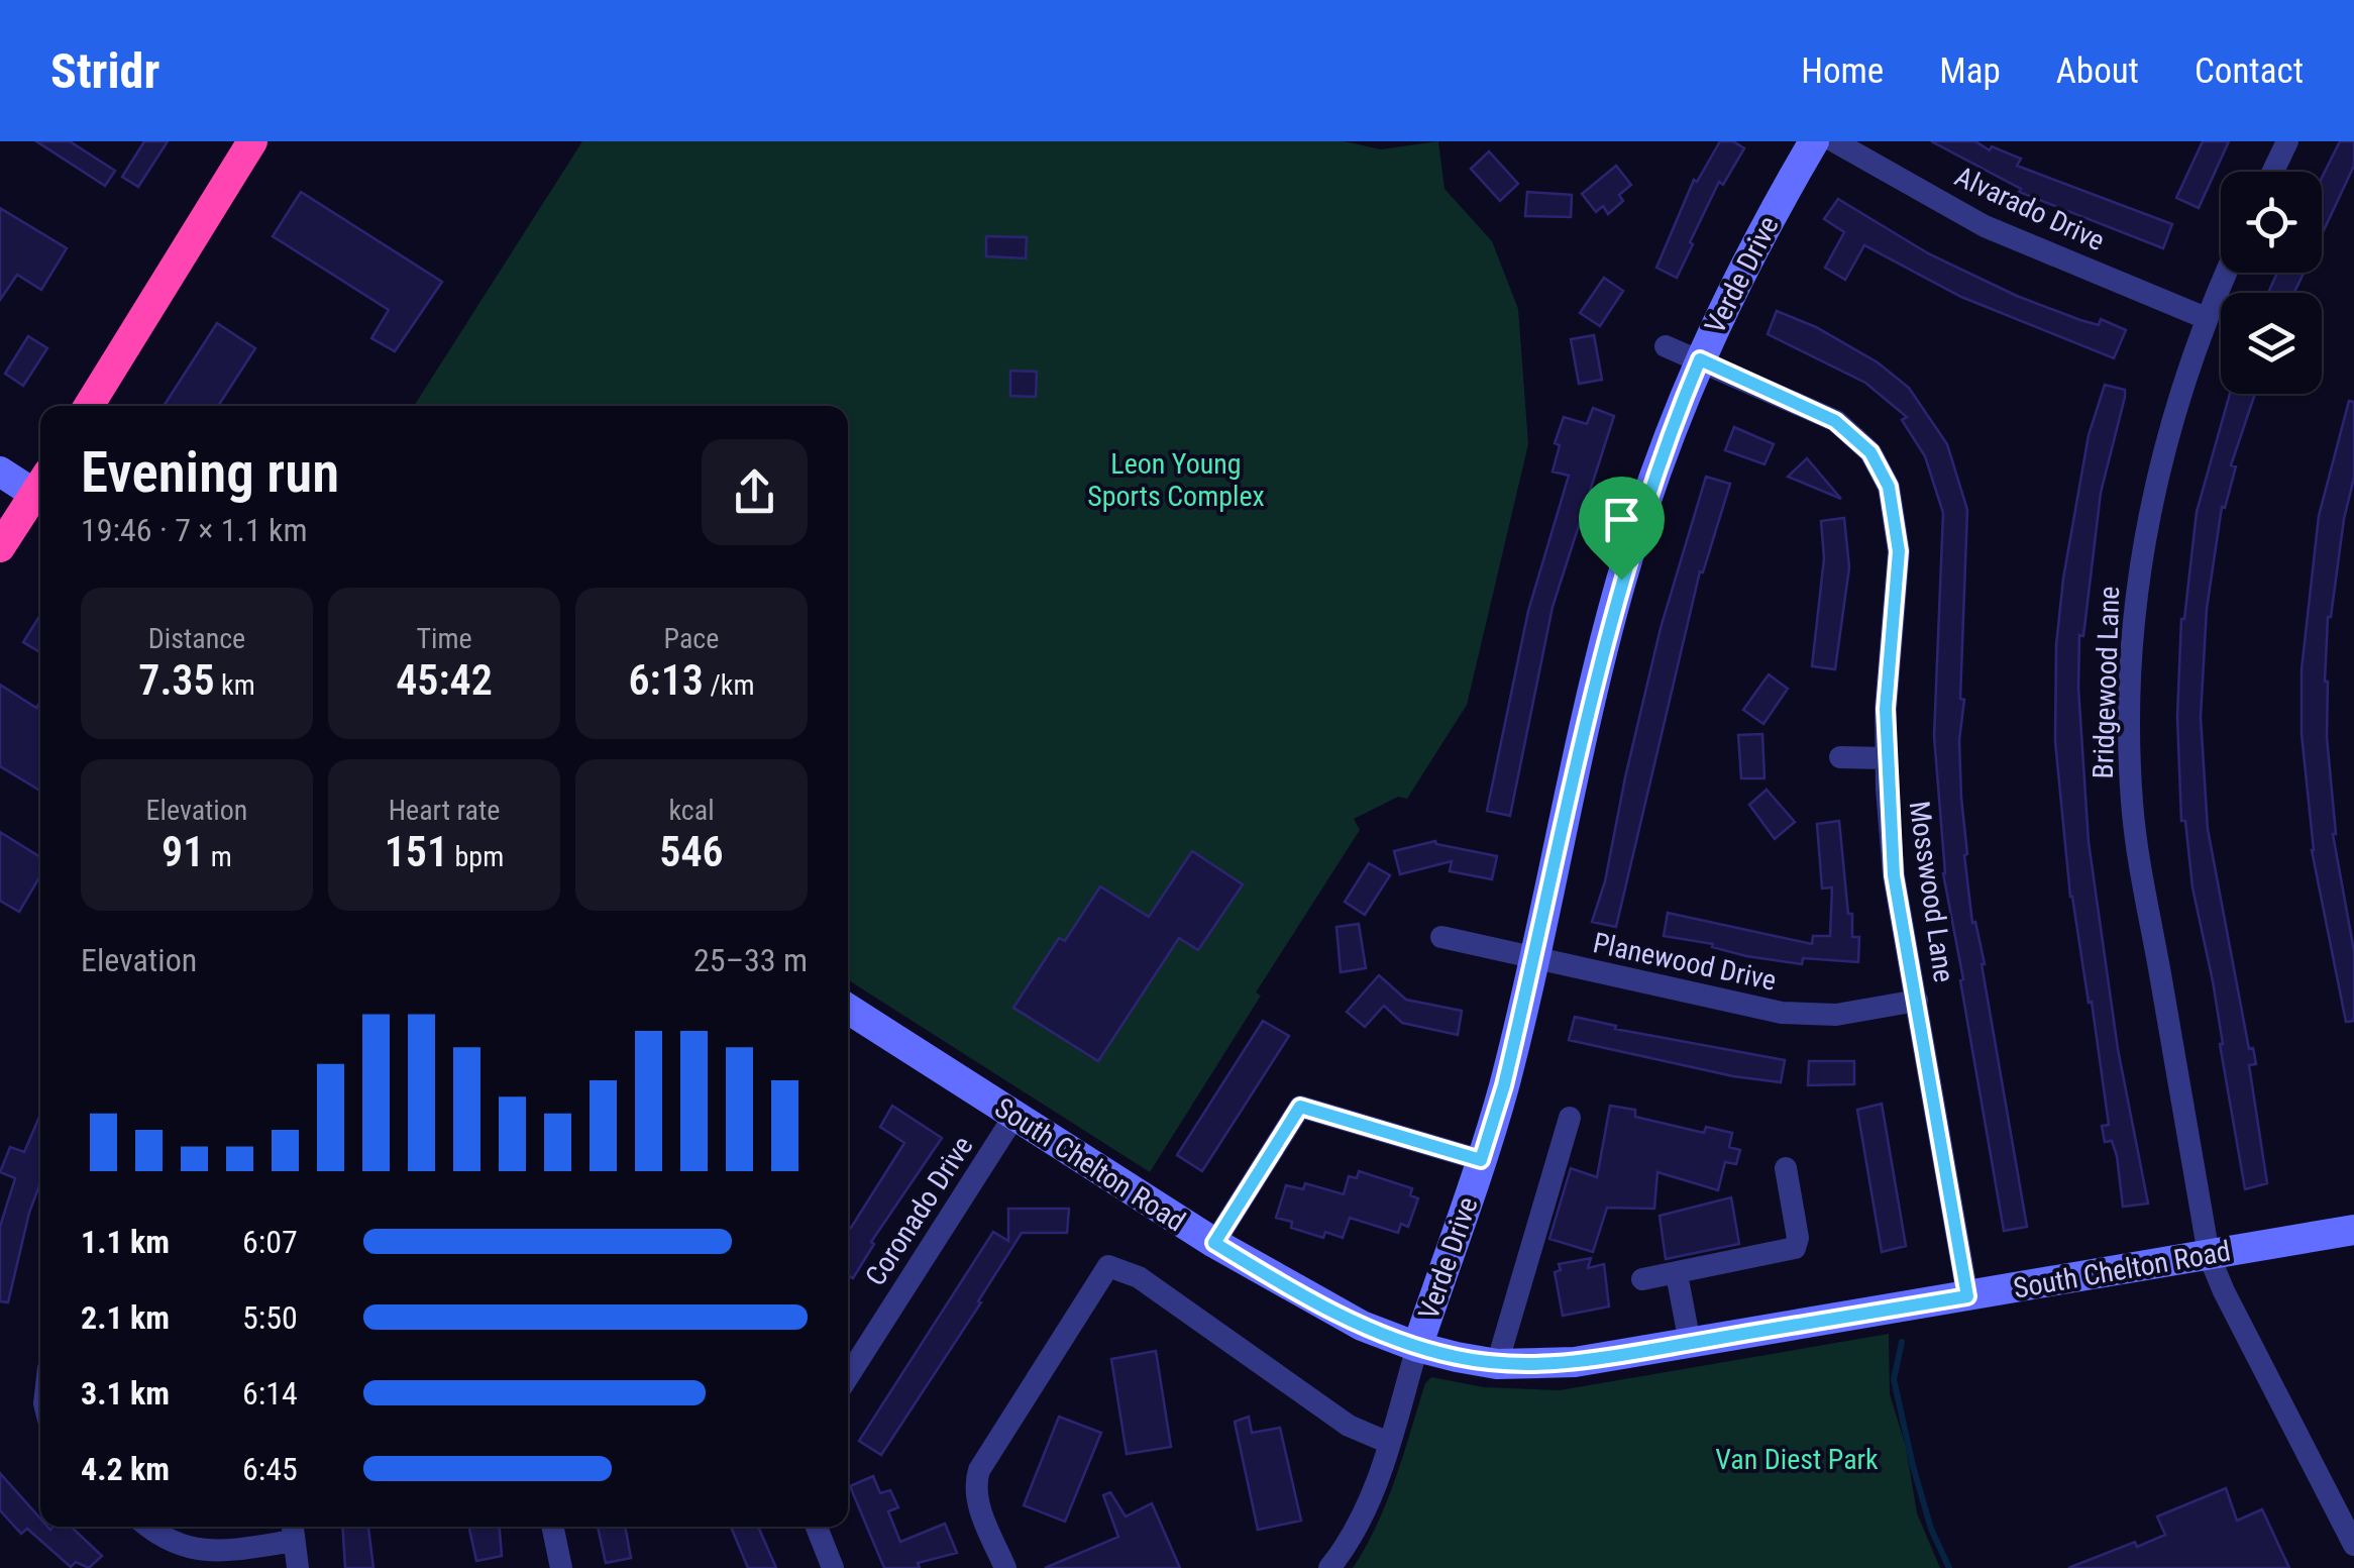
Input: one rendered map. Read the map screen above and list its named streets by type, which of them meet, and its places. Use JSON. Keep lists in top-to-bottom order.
{
  "streets": {
    "main road": ["Verde Drive", "South Chelton Road"],
    "street": [
      "Alvarado Drive",
      "Bridgewood Lane",
      "Mosswood Lane",
      "Planewood Drive",
      "Coronado Drive"
    ]
  },
  "crossings": [
    ["Alvarado Drive", "Bridgewood Lane"],
    ["Verde Drive", "Mosswood Lane"],
    ["Verde Drive", "Planewood Drive"],
    ["Verde Drive", "South Chelton Road"],
    ["Bridgewood Lane", "South Chelton Road"],
    ["Mosswood Lane", "Planewood Drive"],
    ["Mosswood Lane", "South Chelton Road"],
    ["South Chelton Road", "Coronado Drive"]
  ],
  "parks": ["Leon Young Sports Complex", "Van Diest Park"],
  "page": {
    "header": "Stridr",
    "nav": [
      "Home",
      "Map",
      "About",
      "Contact"
    ],
    "heading": ["Evening run", "19:46 · 7 × 1.1 km"],
    "stats": [
      ["Distance", "7.35 km"],
      ["Time", "45:42"],
      ["Pace", "6:13 /km"],
      ["Elevation", "91 m"],
      ["Heart rate", "151 bpm"],
      ["kcal", "546"]
    ],
    "chart": ["Elevation", "25–33 m"],
    "list": [
      {
        "name": "1.1 km",
        "note": "6:07"
      },
      {
        "name": "2.1 km",
        "note": "5:50"
      },
      {
        "name": "3.1 km",
        "note": "6:14"
      },
      {
        "name": "4.2 km",
        "note": "6:45"
      }
    ]
  }
}
